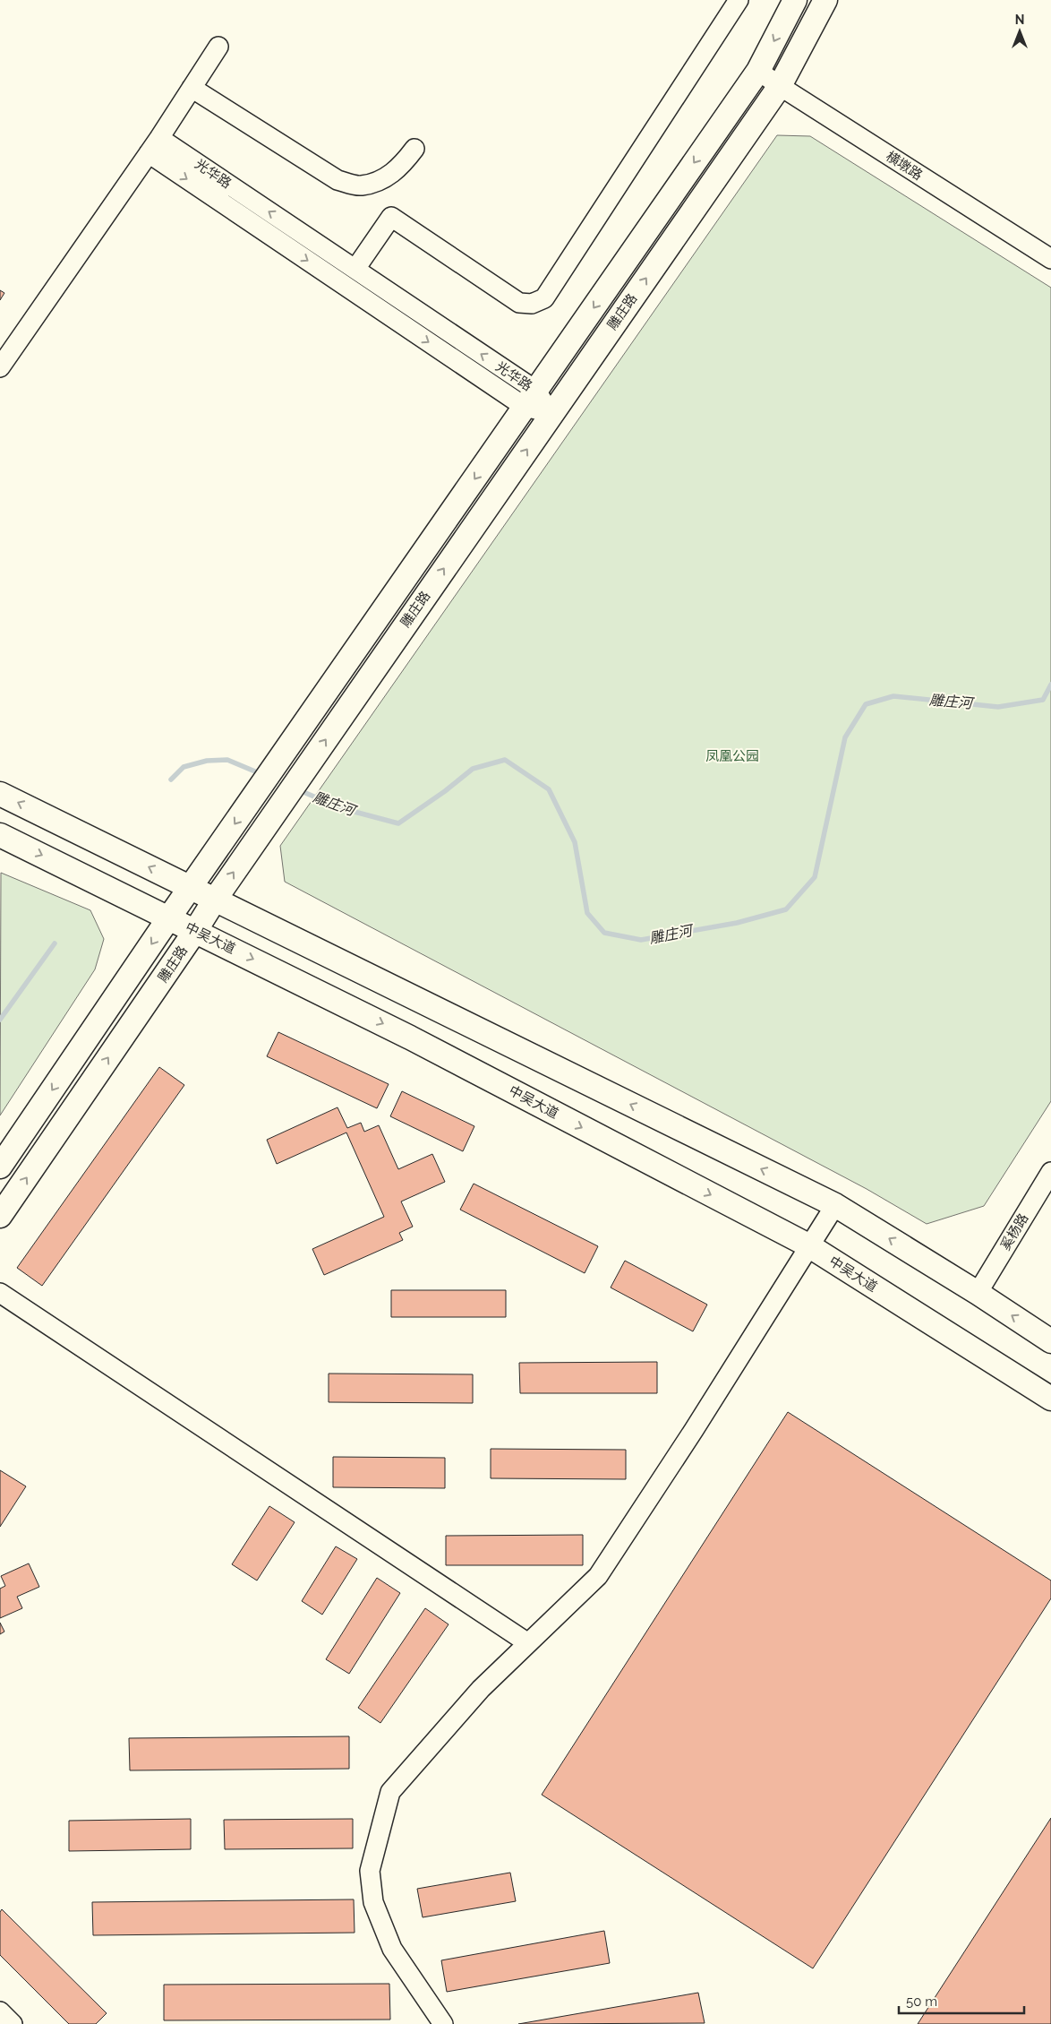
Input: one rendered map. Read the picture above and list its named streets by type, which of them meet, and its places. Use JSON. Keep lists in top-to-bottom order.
{
  "streets": {
    "main road": ["雕庄路", "中吴大道"],
    "street": ["横墩路", "光华路", "奚杨路"]
  },
  "crossings": [
    ["横墩路", "雕庄路"],
    ["光华路", "雕庄路"],
    ["雕庄路", "中吴大道"]
  ],
  "water": ["雕庄河"],
  "parks": ["凤凰公园"],
  "scale_bar": "50 m",
  "north": "top"
}
